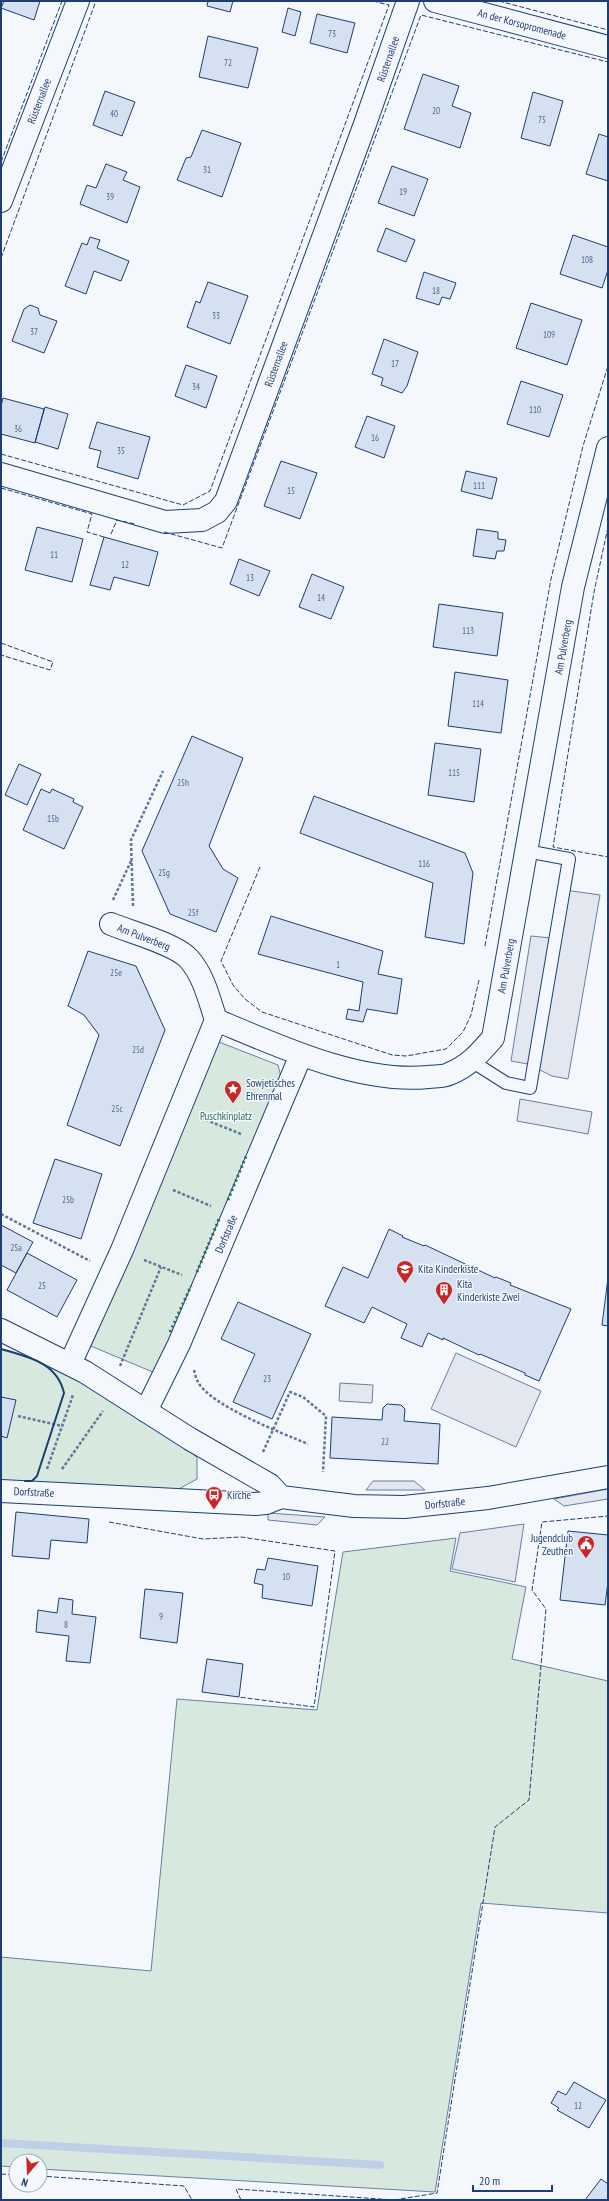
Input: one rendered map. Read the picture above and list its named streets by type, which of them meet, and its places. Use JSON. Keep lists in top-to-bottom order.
{
  "streets": {
    "street": [
      "An der Korsopromenade",
      "Rüsternallee",
      "Am Pulverberg",
      "Dorfstraße"
    ]
  },
  "crossings": [
    ["Am Pulverberg", "Dorfstraße"]
  ],
  "parks": ["Puschkinplatz"],
  "places": {
    "place": ["Sowjetisches Ehrenmal"],
    "school or university": ["Kita Kinderkiste"],
    "building": ["Kita Kinderkiste Zwei"],
    "bus stop": ["Kirche"],
    "public building": ["Jugendclub Zeuthen"]
  },
  "house_numbers": [
    "73",
    "72",
    "20",
    "40",
    "75",
    "31",
    "19",
    "39",
    "108",
    "18",
    "33",
    "37",
    "109",
    "17",
    "34",
    "110",
    "36",
    "16",
    "35",
    "111",
    "15",
    "11",
    "12",
    "13",
    "14",
    "113",
    "114",
    "115",
    "25h",
    "15b",
    "116",
    "25g",
    "25f",
    "1",
    "25e",
    "25d",
    "25c",
    "25b",
    "25a",
    "25",
    "23",
    "22",
    "10",
    "9",
    "8",
    "12"
  ],
  "scale_bar": "20 m",
  "north": "bottom"
}
